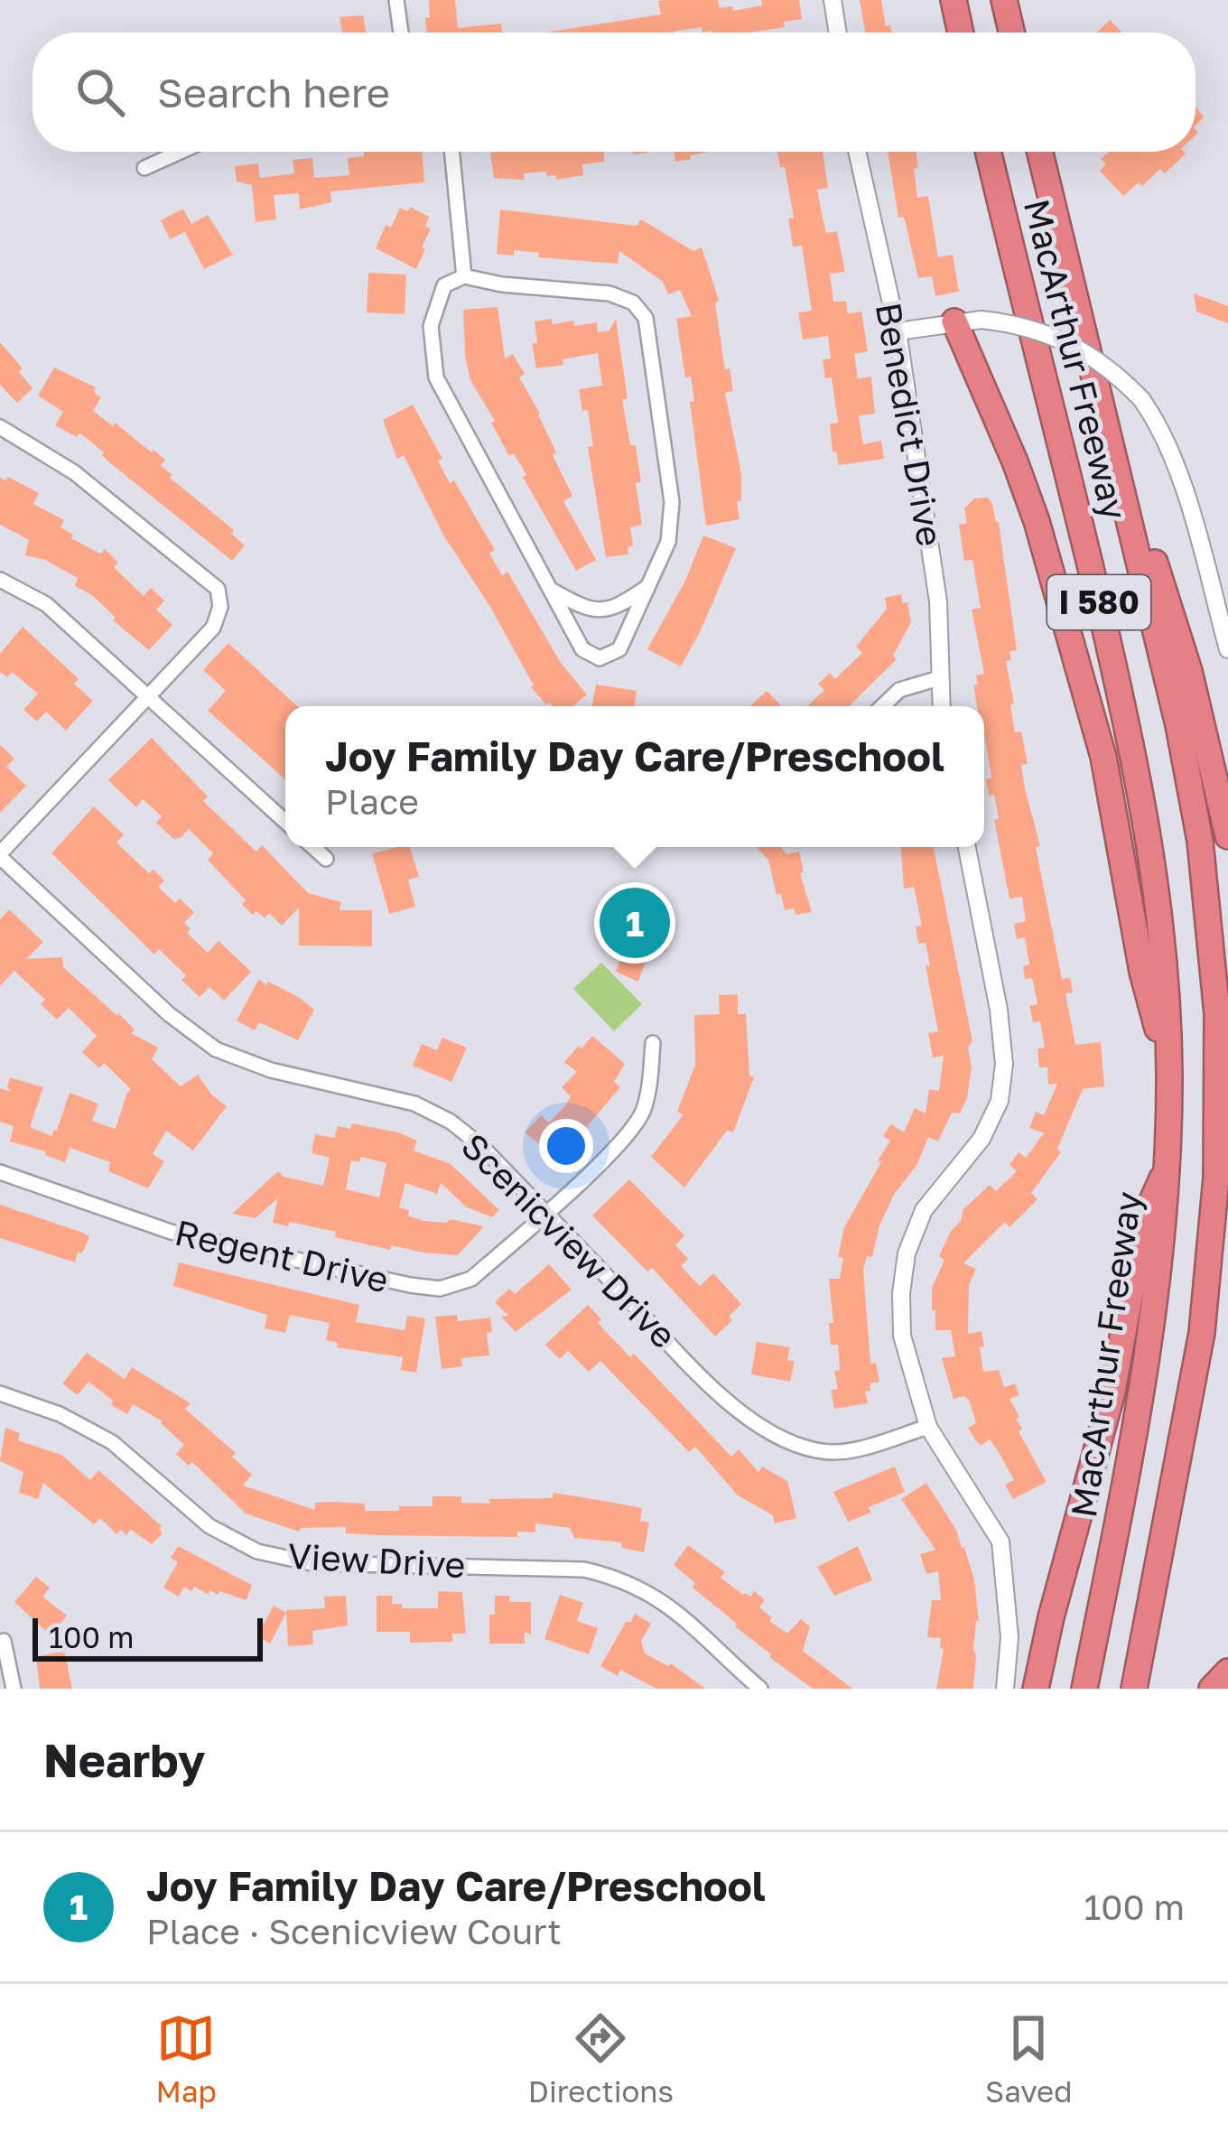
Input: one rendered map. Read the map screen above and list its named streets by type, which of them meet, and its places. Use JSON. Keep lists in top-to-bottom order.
{
  "streets": {
    "highway": ["MacArthur Freeway", "I 580"],
    "street": [
      "Benedict Drive",
      "Scenicview Drive",
      "Regent Drive",
      "View Drive"
    ]
  },
  "crossings": [
    ["Scenicview Drive", "Regent Drive"]
  ],
  "scale_bar": "100 m",
  "page": {
    "search": "Search here",
    "popup": ["Joy Family Day Care/Preschool", "Place"],
    "pins": "1",
    "scale": "100 m",
    "heading": "Nearby",
    "list": [
      {
        "mark": "1",
        "name": "Joy Family Day Care/Preschool",
        "note": "Place · Scenicview Court",
        "value": "100 m"
      }
    ],
    "nav": ["Map", "Directions", "Saved"]
  }
}
